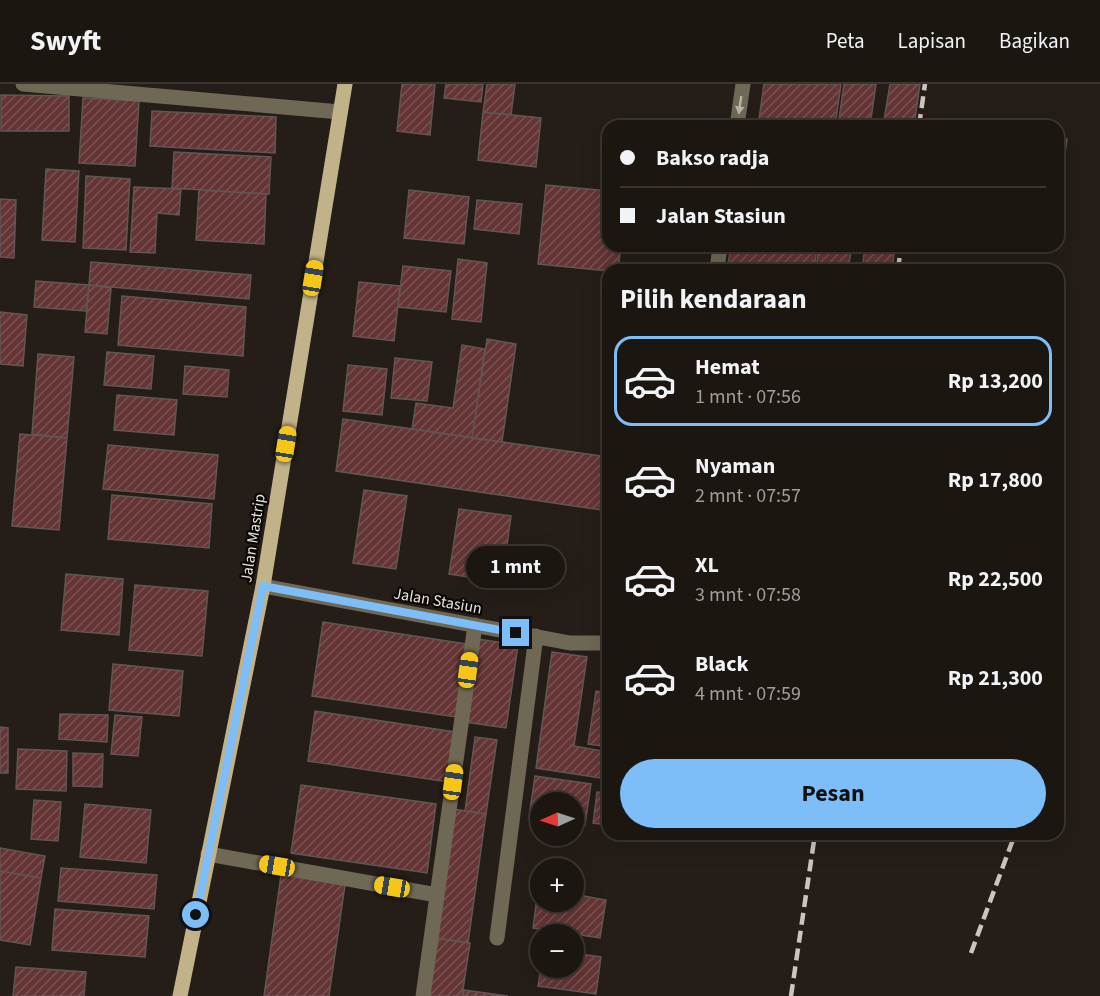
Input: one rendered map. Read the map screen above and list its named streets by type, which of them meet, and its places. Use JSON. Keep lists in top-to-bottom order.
{
  "streets": {
    "main road": ["Jalan Mastrip"],
    "street": ["Jalan Stasiun"]
  },
  "crossings": [
    ["Jalan Mastrip", "Jalan Stasiun"]
  ],
  "north": "left",
  "page": {
    "header": "Swyft",
    "nav": ["Peta", "Lapisan", "Bagikan"],
    "banner": ["Bakso radja", "Jalan Stasiun"],
    "heading": "Pilih kendaraan",
    "list": [
      {
        "name": "Hemat",
        "note": "1 mnt · 07:56",
        "value": "Rp 13,200"
      },
      {
        "name": "Nyaman",
        "note": "2 mnt · 07:57",
        "value": "Rp 17,800"
      },
      {
        "name": "XL",
        "note": "3 mnt · 07:58",
        "value": "Rp 22,500"
      },
      {
        "name": "Black",
        "note": "4 mnt · 07:59",
        "value": "Rp 21,300"
      }
    ],
    "bubble": "1 mnt",
    "buttons": "Pesan",
    "map_buttons": ["+", "−"]
  }
}
